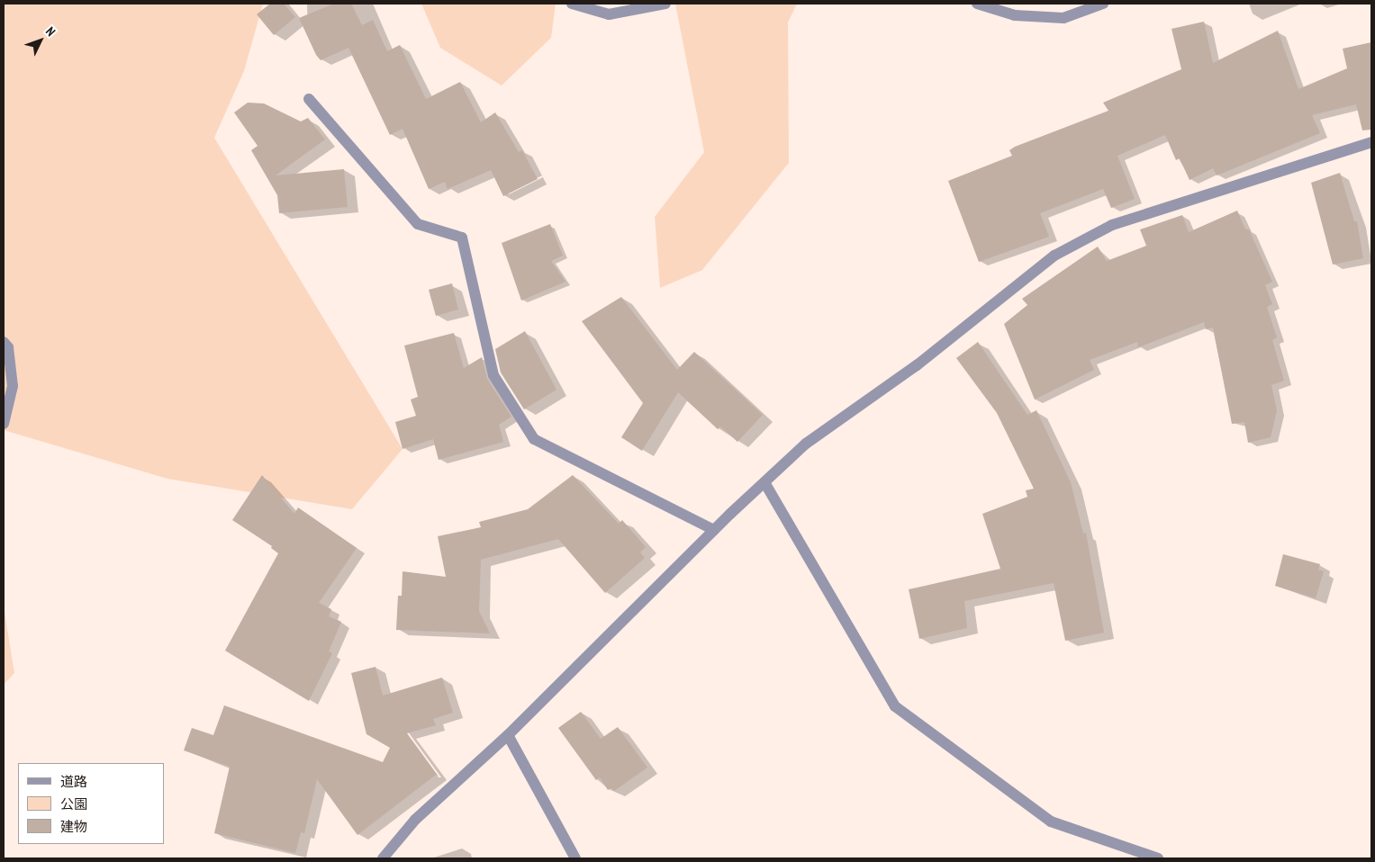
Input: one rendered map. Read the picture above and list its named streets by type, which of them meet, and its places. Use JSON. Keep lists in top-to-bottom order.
{
  "legend": ["道路", "公園", "建物"],
  "north": "top right"
}
